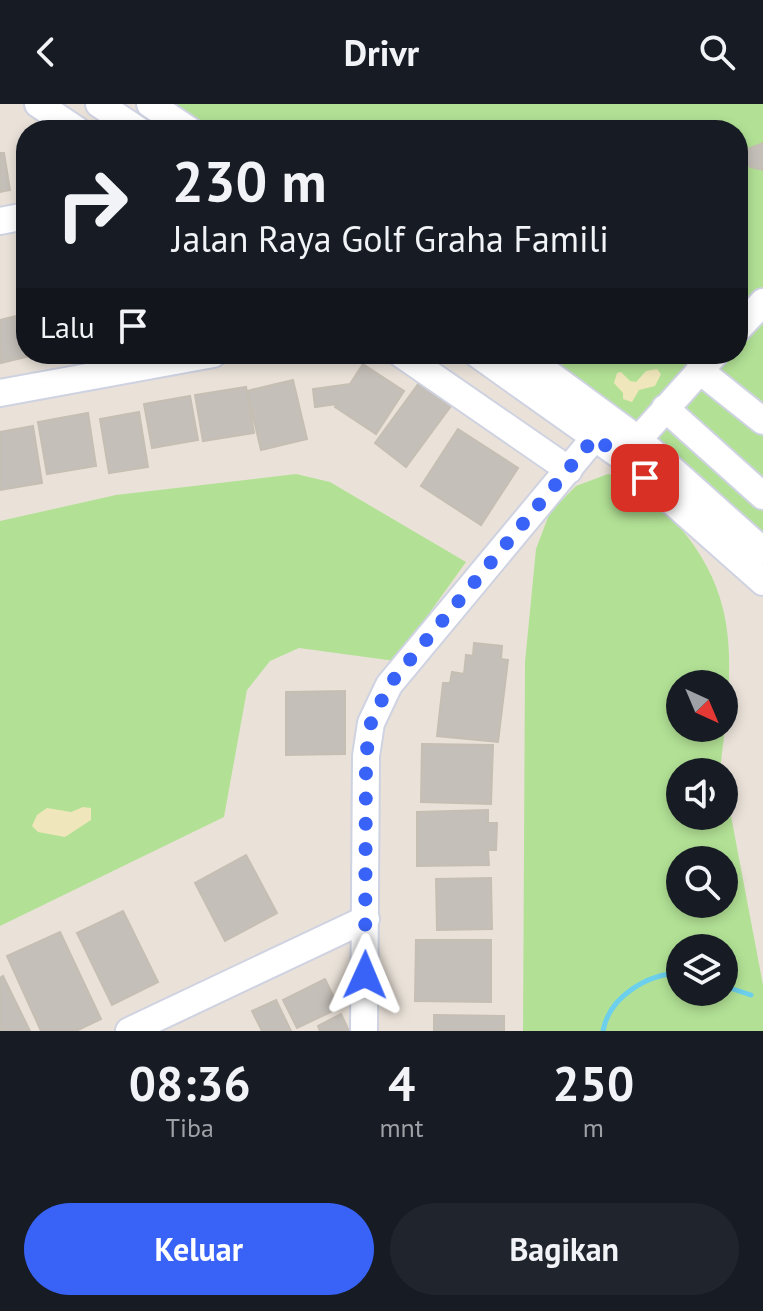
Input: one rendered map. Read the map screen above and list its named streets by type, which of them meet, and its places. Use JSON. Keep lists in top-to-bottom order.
{
  "north": "bottom right",
  "page": {
    "header": "Drivr",
    "turn": ["230 m", "Jalan Raya Golf Graha Famili"],
    "then": "Lalu",
    "eta": [
      "08:36",
      "Tiba",
      "4",
      "mnt",
      "250",
      "m"
    ],
    "buttons": ["Keluar", "Bagikan"]
  }
}
